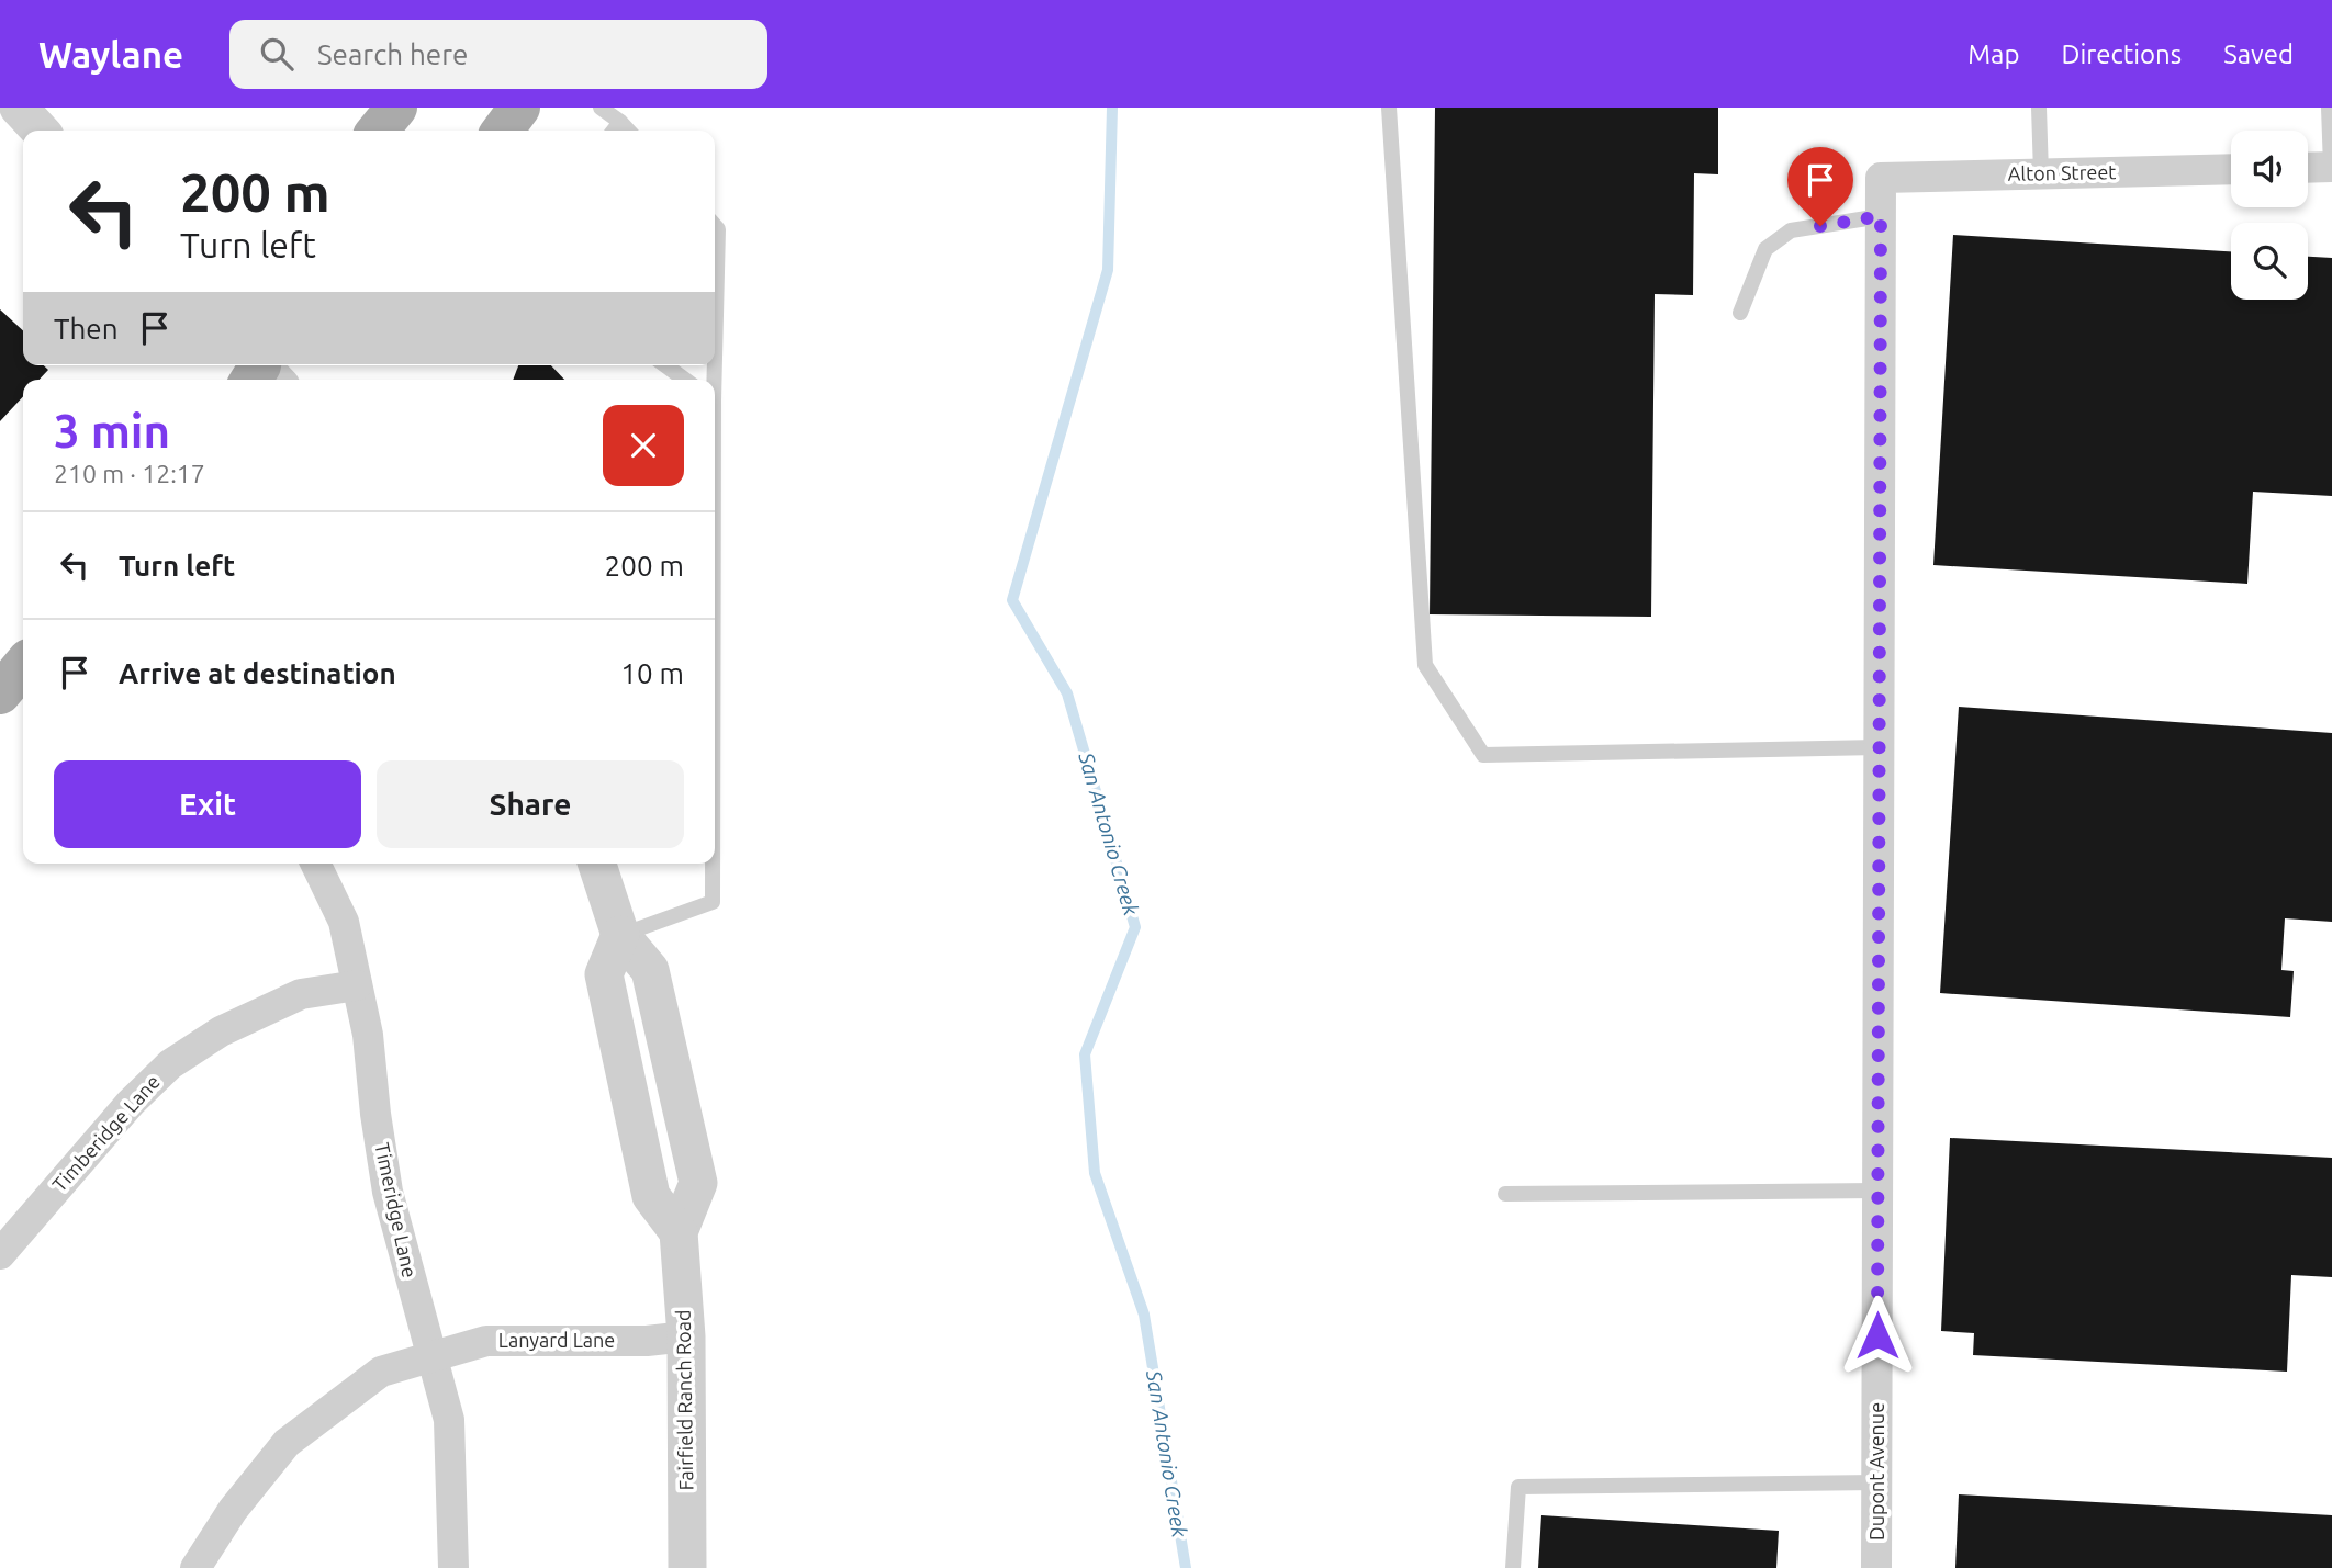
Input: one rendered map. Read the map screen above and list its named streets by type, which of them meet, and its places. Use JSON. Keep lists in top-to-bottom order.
{
  "streets": {
    "street": [
      "Alton Street",
      "Timberidge Lane",
      "Timeridge Lane",
      "Lanyard Lane",
      "Fairfield Ranch Road",
      "Dupont Avenue"
    ]
  },
  "crossings": [
    ["Alton Street", "Dupont Avenue"],
    ["Timberidge Lane", "Timeridge Lane"],
    ["Timeridge Lane", "Lanyard Lane"],
    ["Lanyard Lane", "Fairfield Ranch Road"]
  ],
  "water": ["San Antonio Creek"],
  "page": {
    "header": "Waylane",
    "search": "Search here",
    "nav": ["Map", "Directions", "Saved"],
    "turn": ["200 m", "Turn left"],
    "then": "Then",
    "heading": ["3 min", "210 m · 12:17"],
    "list": [
      {
        "name": "Turn left",
        "value": "200 m"
      },
      {
        "name": "Arrive at destination",
        "value": "10 m"
      }
    ],
    "buttons": ["Exit", "Share"]
  }
}
